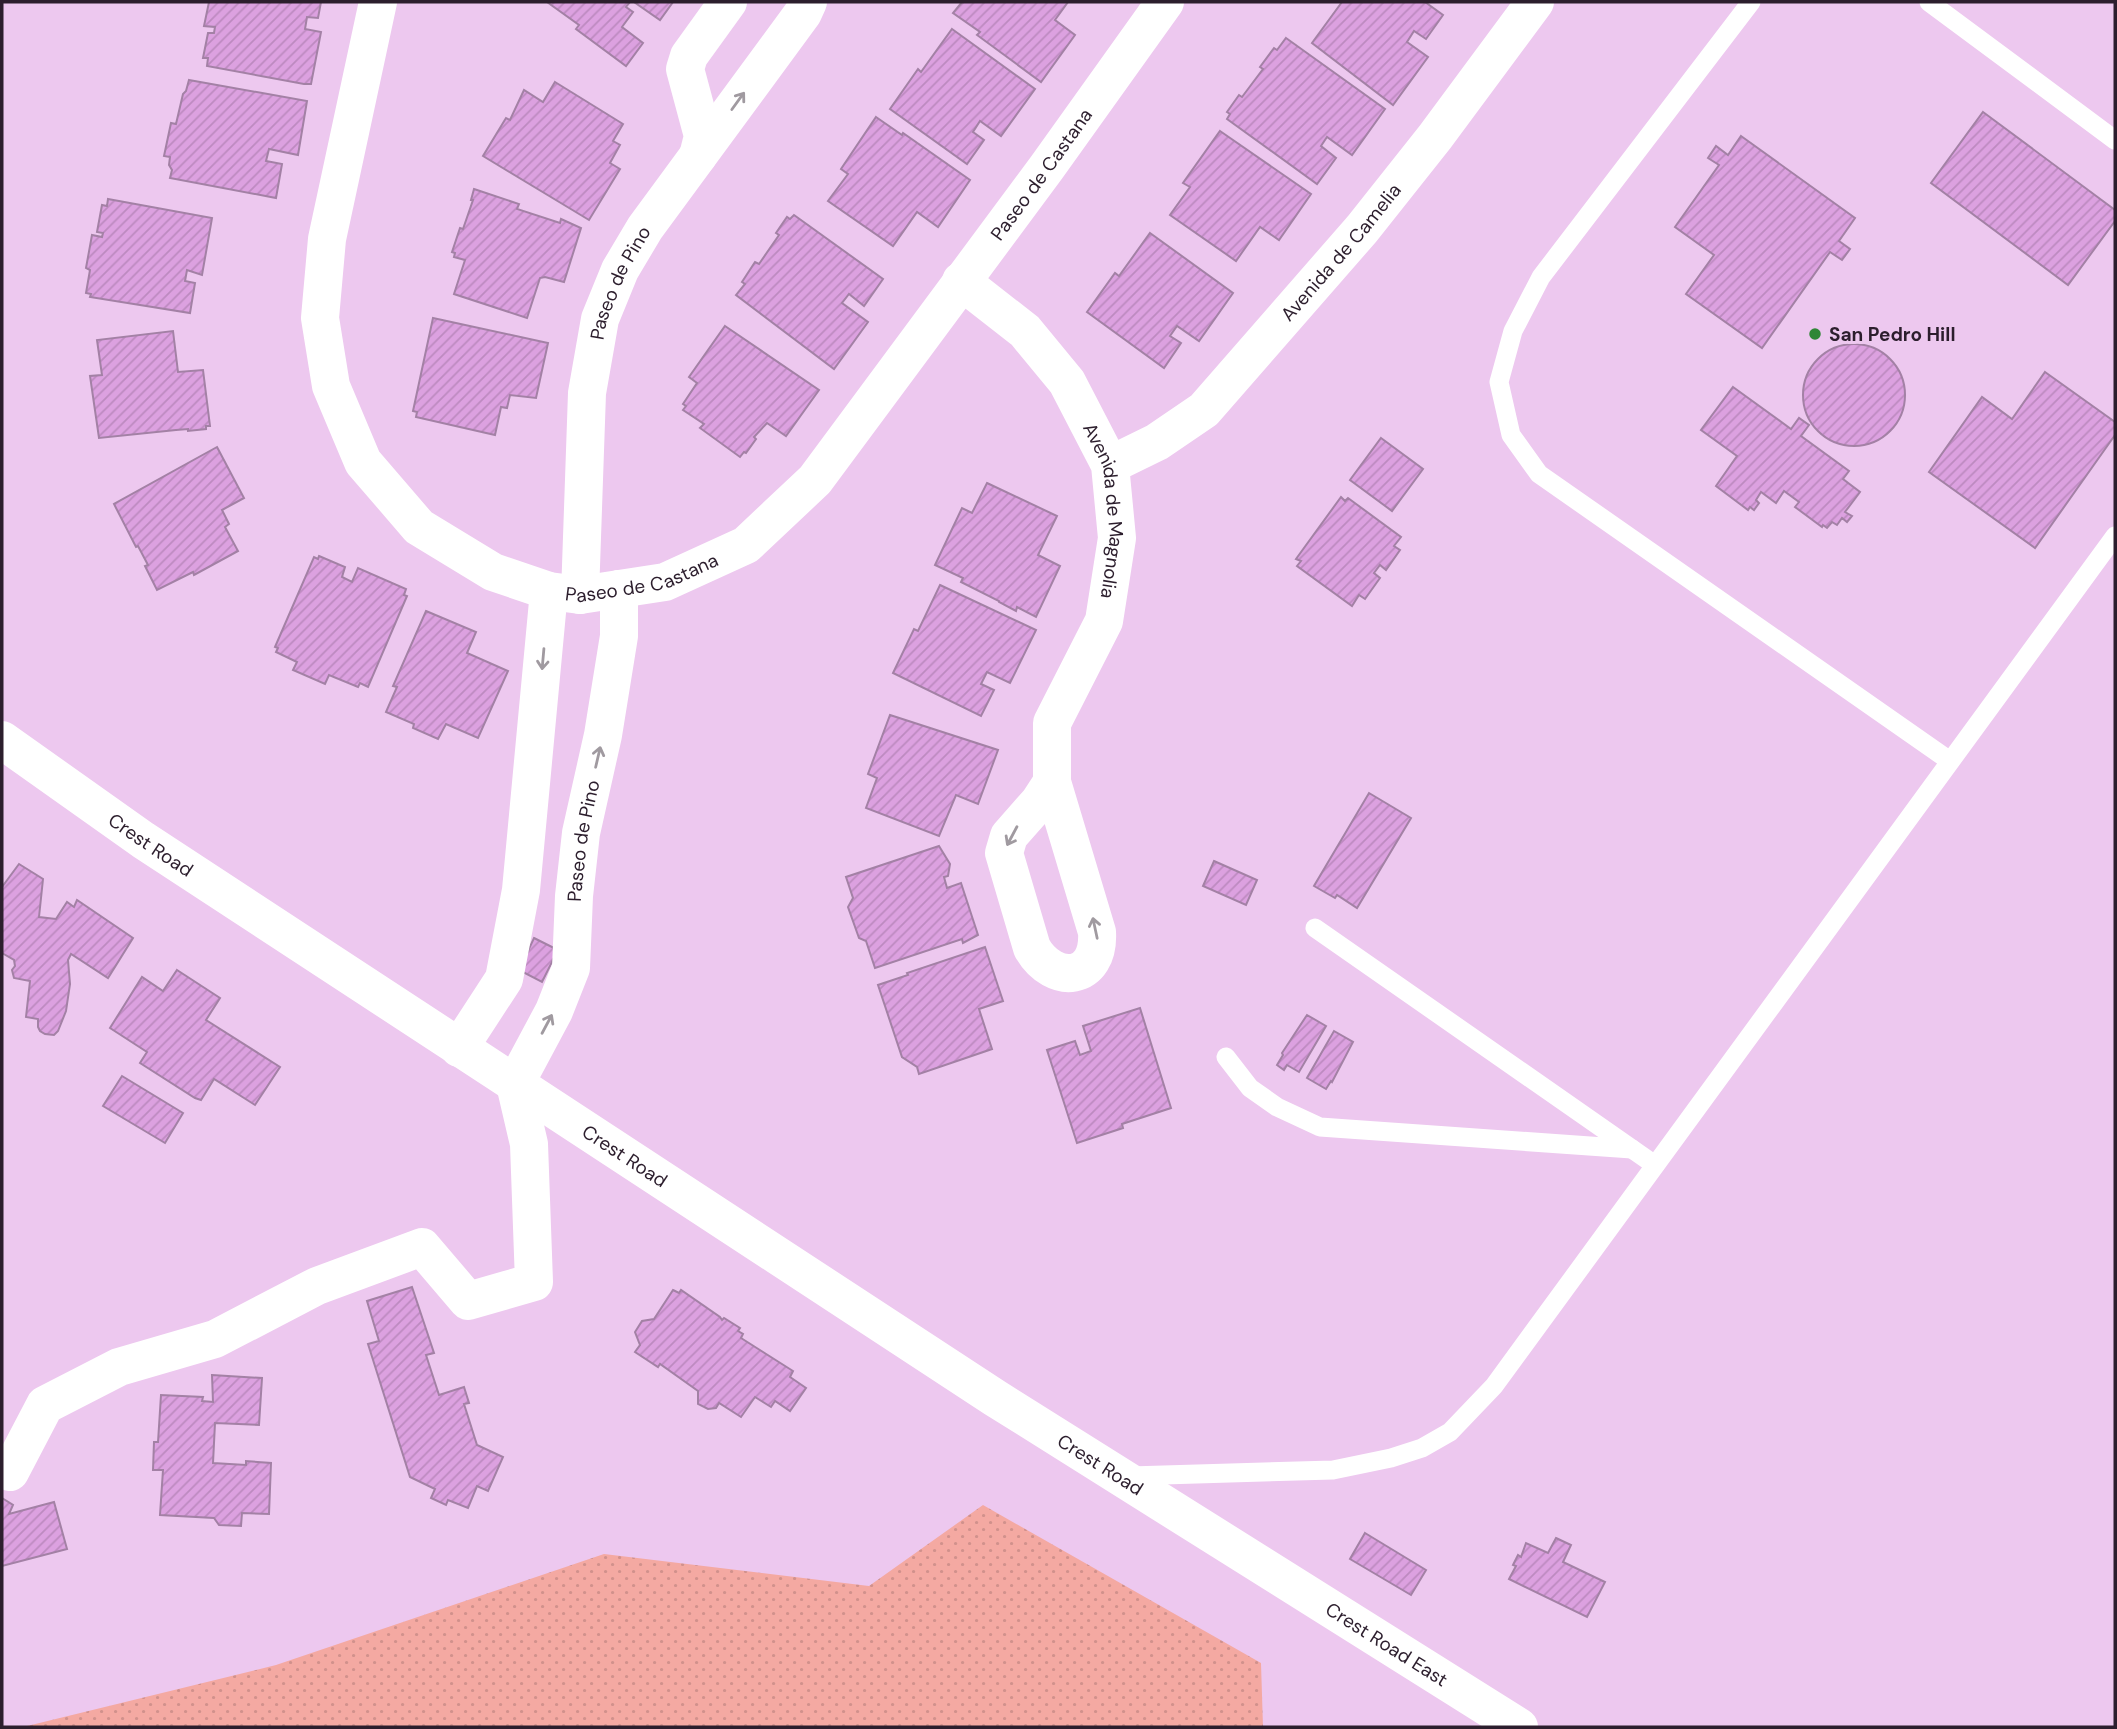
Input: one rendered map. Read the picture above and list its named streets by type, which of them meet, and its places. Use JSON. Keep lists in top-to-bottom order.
{
  "streets": {
    "street": [
      "Paseo de Castana",
      "Avenida de Camelia",
      "Paseo de Pino",
      "Avenida de Magnolia",
      "Crest Road",
      "Crest Road East"
    ]
  },
  "crossings": [
    ["Paseo de Castana", "Paseo de Pino"],
    ["Paseo de Castana", "Avenida de Magnolia"],
    ["Avenida de Camelia", "Avenida de Magnolia"],
    ["Paseo de Pino", "Crest Road"],
    ["Crest Road", "Crest Road East"]
  ],
  "places": ["San Pedro Hill"]
}
